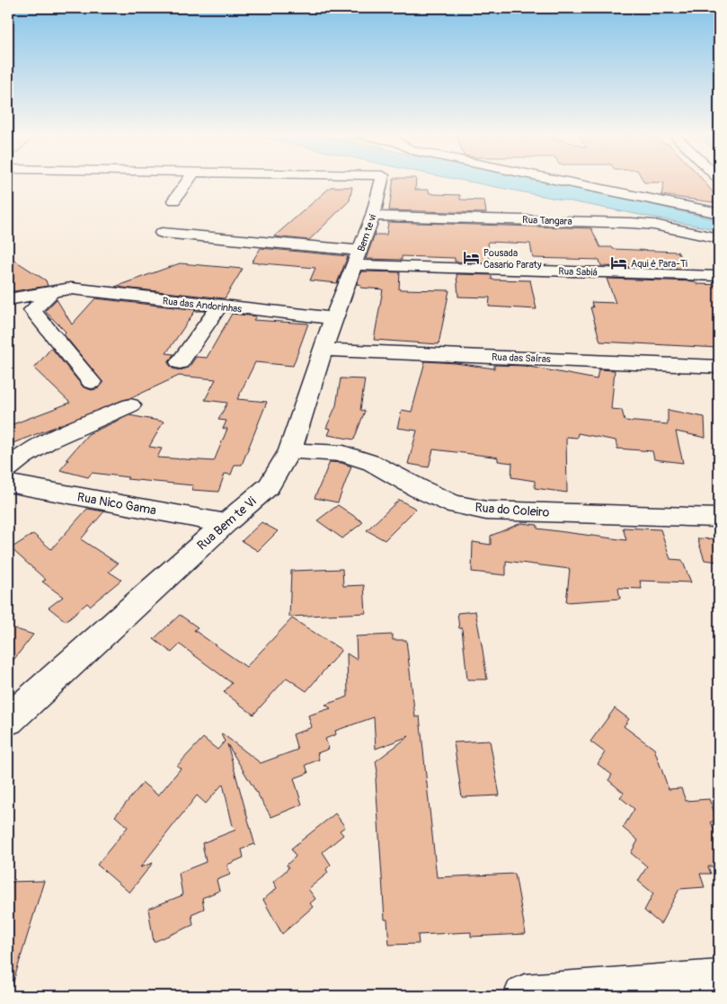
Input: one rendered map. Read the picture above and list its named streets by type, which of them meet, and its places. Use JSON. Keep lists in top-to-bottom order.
{
  "streets": {
    "street": [
      "Rua Tangara",
      "Bem te vi",
      "Rua Sabiá",
      "Rua das Andorinhas",
      "Rua das Saíras",
      "Rua Nico Gama",
      "Rua do Coleiro",
      "Rua Bem te Vi"
    ]
  },
  "crossings": [
    ["Rua Tangara", "Bem te vi"],
    ["Bem te vi", "Rua Sabiá"],
    ["Bem te vi", "Rua Bem te Vi"],
    ["Rua Sabiá", "Rua Bem te Vi"],
    ["Rua das Andorinhas", "Rua Bem te Vi"],
    ["Rua das Saíras", "Rua Bem te Vi"],
    ["Rua Nico Gama", "Rua Bem te Vi"],
    ["Rua do Coleiro", "Rua Bem te Vi"]
  ],
  "places": {
    "hotel": ["Pousada Casario Paraty", "Aqui é Para-Ti"]
  }
}
